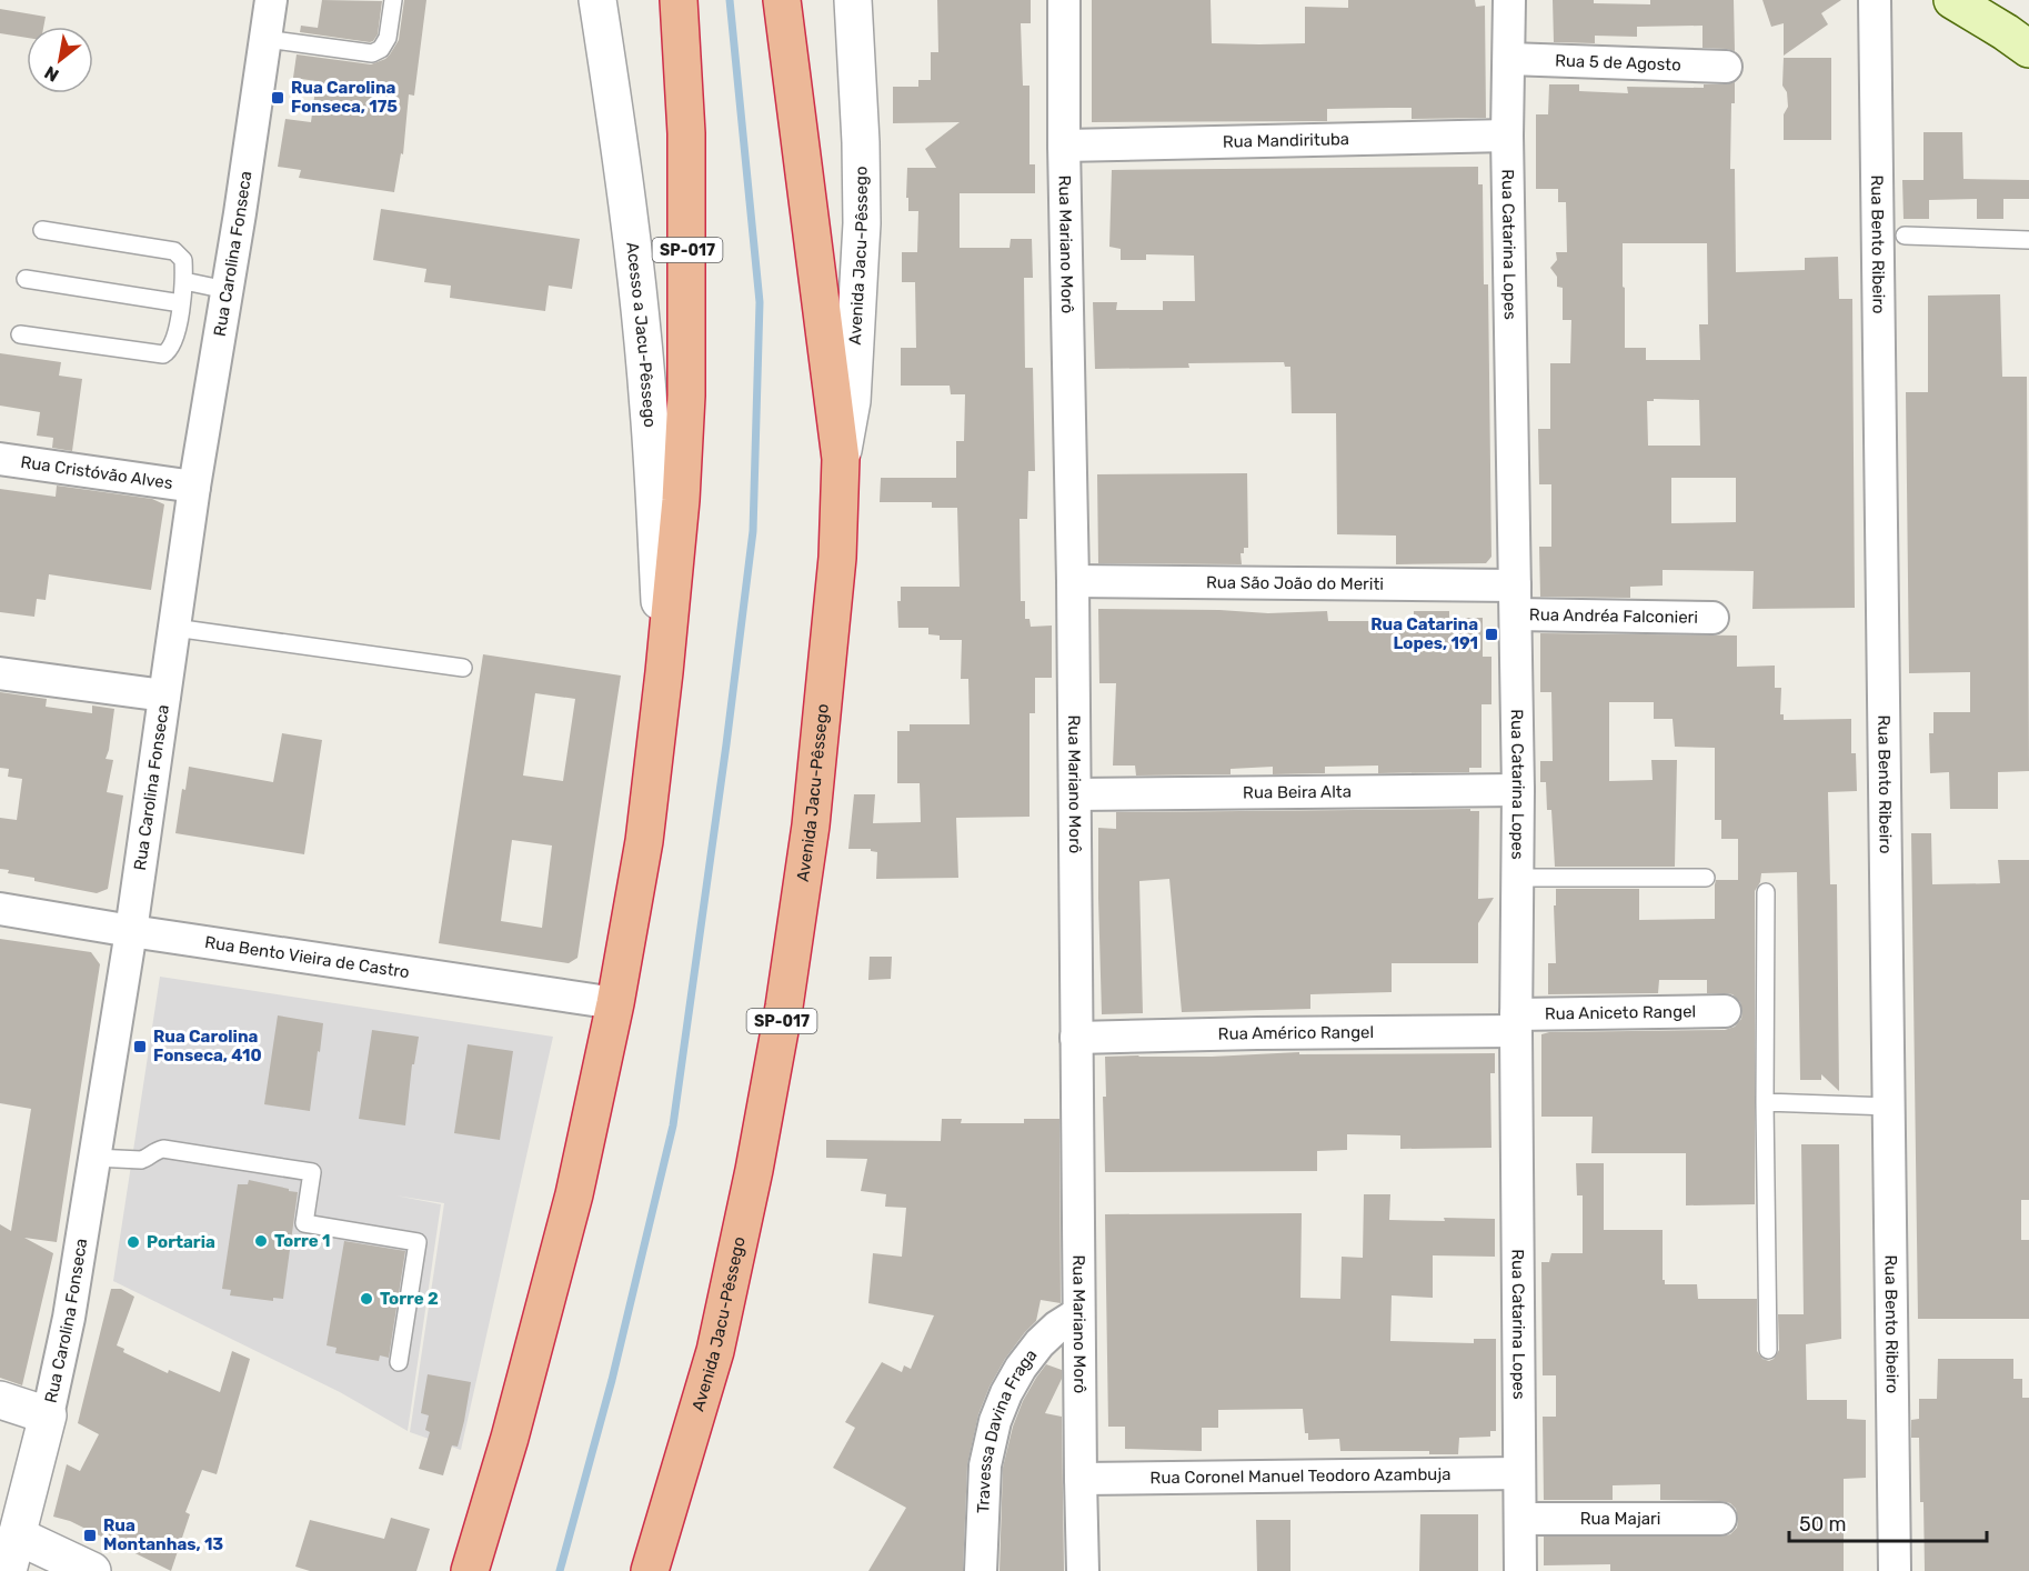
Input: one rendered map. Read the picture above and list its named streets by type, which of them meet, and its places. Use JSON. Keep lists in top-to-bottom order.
{
  "streets": {
    "highway": ["SP-017", "Avenida Jacu-Pêssego"],
    "street": [
      "Rua 5 de Agosto",
      "Rua Mandirituba",
      "Rua Mariano Morô",
      "Rua Catarina Lopes",
      "Rua Bento Ribeiro",
      "Rua Carolina Fonseca",
      "Acesso a Jacu-Pêssego",
      "Rua Cristóvão Alves",
      "Rua São João do Meriti",
      "Rua Andréa Falconieri",
      "Rua Beira Alta",
      "Rua Bento Vieira de Castro",
      "Rua Aniceto Rangel",
      "Rua Américo Rangel",
      "Travessa Davina Fraga",
      "Rua Coronel Manuel Teodoro Azambuja",
      "Rua Majari"
    ]
  },
  "crossings": [
    ["Rua 5 de Agosto", "Rua Catarina Lopes"],
    ["Rua Mandirituba", "Rua Mariano Morô"],
    ["Rua Mandirituba", "Rua Catarina Lopes"],
    ["Rua Mariano Morô", "Rua São João do Meriti"],
    ["Rua Mariano Morô", "Rua Beira Alta"],
    ["Rua Mariano Morô", "Rua Américo Rangel"],
    ["Rua Mariano Morô", "Travessa Davina Fraga"],
    ["Rua Mariano Morô", "Rua Coronel Manuel Teodoro Azambuja"],
    ["Rua Catarina Lopes", "Rua São João do Meriti"],
    ["Rua Catarina Lopes", "Rua Andréa Falconieri"],
    ["Rua Catarina Lopes", "Rua Beira Alta"],
    ["Rua Catarina Lopes", "Rua Aniceto Rangel"],
    ["Rua Catarina Lopes", "Rua Américo Rangel"],
    ["Rua Catarina Lopes", "Rua Coronel Manuel Teodoro Azambuja"],
    ["Rua Catarina Lopes", "Rua Majari"],
    ["SP-017", "Avenida Jacu-Pêssego"],
    ["SP-017", "Acesso a Jacu-Pêssego"],
    ["SP-017", "Rua Bento Vieira de Castro"],
    ["Rua Carolina Fonseca", "Rua Cristóvão Alves"],
    ["Rua Carolina Fonseca", "Rua Bento Vieira de Castro"],
    ["Rua São João do Meriti", "Rua Andréa Falconieri"],
    ["Rua Aniceto Rangel", "Rua Américo Rangel"]
  ],
  "places": {
    "transit": [
      "Rua Carolina Fonseca, 175",
      "Rua Catarina Lopes, 191",
      "Rua Carolina Fonseca, 410",
      "Rua Montanhas, 13"
    ],
    "other": ["Torre 1", "Portaria", "Torre 2"]
  },
  "scale_bar": "50 m",
  "north": "bottom left"
}
